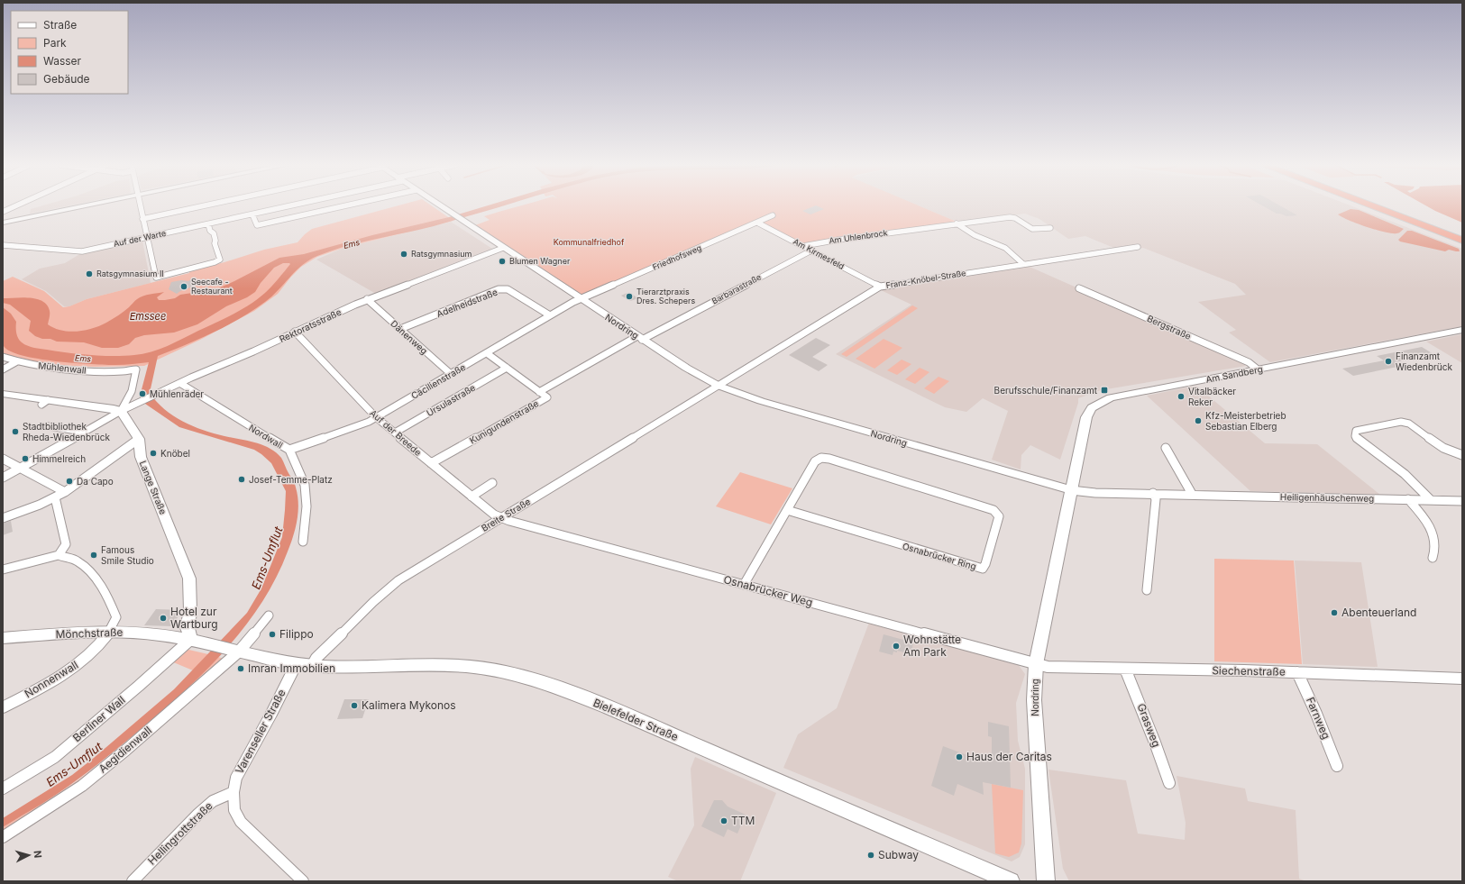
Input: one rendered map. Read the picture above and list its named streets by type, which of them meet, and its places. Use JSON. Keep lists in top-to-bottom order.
{
  "streets": {
    "main road": [
      "Nordring",
      "Am Sandberg",
      "Lange Straße",
      "Mönchstraße",
      "Bielefelder Straße"
    ],
    "street": [
      "Am Uhlenbrock",
      "Auf der Warte",
      "Am Kirmesfeld",
      "Friedhofsweg",
      "Franz-Knöbel-Straße",
      "Barbarastraße",
      "Adelheidstraße",
      "Rektoratsstraße",
      "Bergstraße",
      "Dänenweg",
      "Mühlenwall",
      "Cäcilienstraße",
      "Ursulastraße",
      "Kunigundenstraße",
      "Auf der Breede",
      "Nordwall",
      "Heiligenhäuschenweg",
      "Breite Straße",
      "Osnabrücker Ring",
      "Osnabrücker Weg",
      "Siechenstraße",
      "Nonnenwall",
      "Farnweg",
      "Berliner Wall",
      "Grasweg",
      "Varenseller Straße",
      "Aegidienwall",
      "Hellingrottstraße"
    ]
  },
  "crossings": [
    ["Am Uhlenbrock", "Am Kirmesfeld"],
    ["Am Kirmesfeld", "Friedhofsweg"],
    ["Am Kirmesfeld", "Franz-Knöbel-Straße"],
    ["Am Kirmesfeld", "Barbarastraße"],
    ["Friedhofsweg", "Nordring"],
    ["Friedhofsweg", "Cäcilienstraße"],
    ["Franz-Knöbel-Straße", "Nordring"],
    ["Franz-Knöbel-Straße", "Breite Straße"],
    ["Barbarastraße", "Nordring"],
    ["Barbarastraße", "Kunigundenstraße"],
    ["Adelheidstraße", "Dänenweg"],
    ["Adelheidstraße", "Cäcilienstraße"],
    ["Rektoratsstraße", "Nordring"],
    ["Rektoratsstraße", "Dänenweg"],
    ["Rektoratsstraße", "Mühlenwall"],
    ["Rektoratsstraße", "Auf der Breede"],
    ["Rektoratsstraße", "Nordwall"],
    ["Rektoratsstraße", "Lange Straße"],
    ["Nordring", "Am Sandberg"],
    ["Nordring", "Cäcilienstraße"],
    ["Nordring", "Kunigundenstraße"],
    ["Nordring", "Heiligenhäuschenweg"],
    ["Nordring", "Breite Straße"],
    ["Nordring", "Osnabrücker Weg"],
    ["Nordring", "Siechenstraße"],
    ["Bergstraße", "Am Sandberg"],
    ["Dänenweg", "Cäcilienstraße"],
    ["Mühlenwall", "Lange Straße"],
    ["Am Sandberg", "Heiligenhäuschenweg"],
    ["Cäcilienstraße", "Auf der Breede"],
    ["Cäcilienstraße", "Nordwall"],
    ["Ursulastraße", "Auf der Breede"],
    ["Kunigundenstraße", "Auf der Breede"],
    ["Auf der Breede", "Breite Straße"],
    ["Auf der Breede", "Osnabrücker Weg"],
    ["Lange Straße", "Mönchstraße"],
    ["Lange Straße", "Berliner Wall"],
    ["Breite Straße", "Osnabrücker Weg"],
    ["Breite Straße", "Bielefelder Straße"],
    ["Osnabrücker Ring", "Osnabrücker Weg"],
    ["Osnabrücker Weg", "Siechenstraße"],
    ["Mönchstraße", "Nonnenwall"],
    ["Mönchstraße", "Berliner Wall"],
    ["Mönchstraße", "Bielefelder Straße"],
    ["Mönchstraße", "Aegidienwall"],
    ["Siechenstraße", "Farnweg"],
    ["Siechenstraße", "Grasweg"],
    ["Bielefelder Straße", "Varenseller Straße"],
    ["Bielefelder Straße", "Aegidienwall"],
    ["Varenseller Straße", "Hellingrottstraße"]
  ],
  "water": ["Ems", "Emssee", "Ems-Umflut"],
  "parks": ["Kommunalfriedhof"],
  "places": {
    "other": [
      "Ratsgymnasium",
      "Blumen Wagner",
      "Ratsgymnasium II",
      "Seecafe - Restaurant",
      "Tierarztpraxis Dres. Schepers",
      "Finanzamt Wiedenbrück",
      "Mühlenräder",
      "Vitalbäcker Reker",
      "Kfz-Meisterbetrieb Sebastian Elberg",
      "Stadtbibliothek Rheda-Wiedenbrück",
      "Knöbel",
      "Himmelreich",
      "Josef-Temme-Platz",
      "Da Capo",
      "Famous Smile Studio",
      "Abenteuerland",
      "Hotel zur Wartburg",
      "Filippo",
      "Wohnstätte Am Park",
      "Imran Immobilien",
      "Kalimera Mykonos",
      "Haus der Caritas",
      "TTM",
      "Subway"
    ],
    "transit": ["Berufsschule/Finanzamt"]
  },
  "legend": [
    "Straße",
    "Park",
    "Wasser",
    "Gebäude"
  ],
  "north": "right"
}
